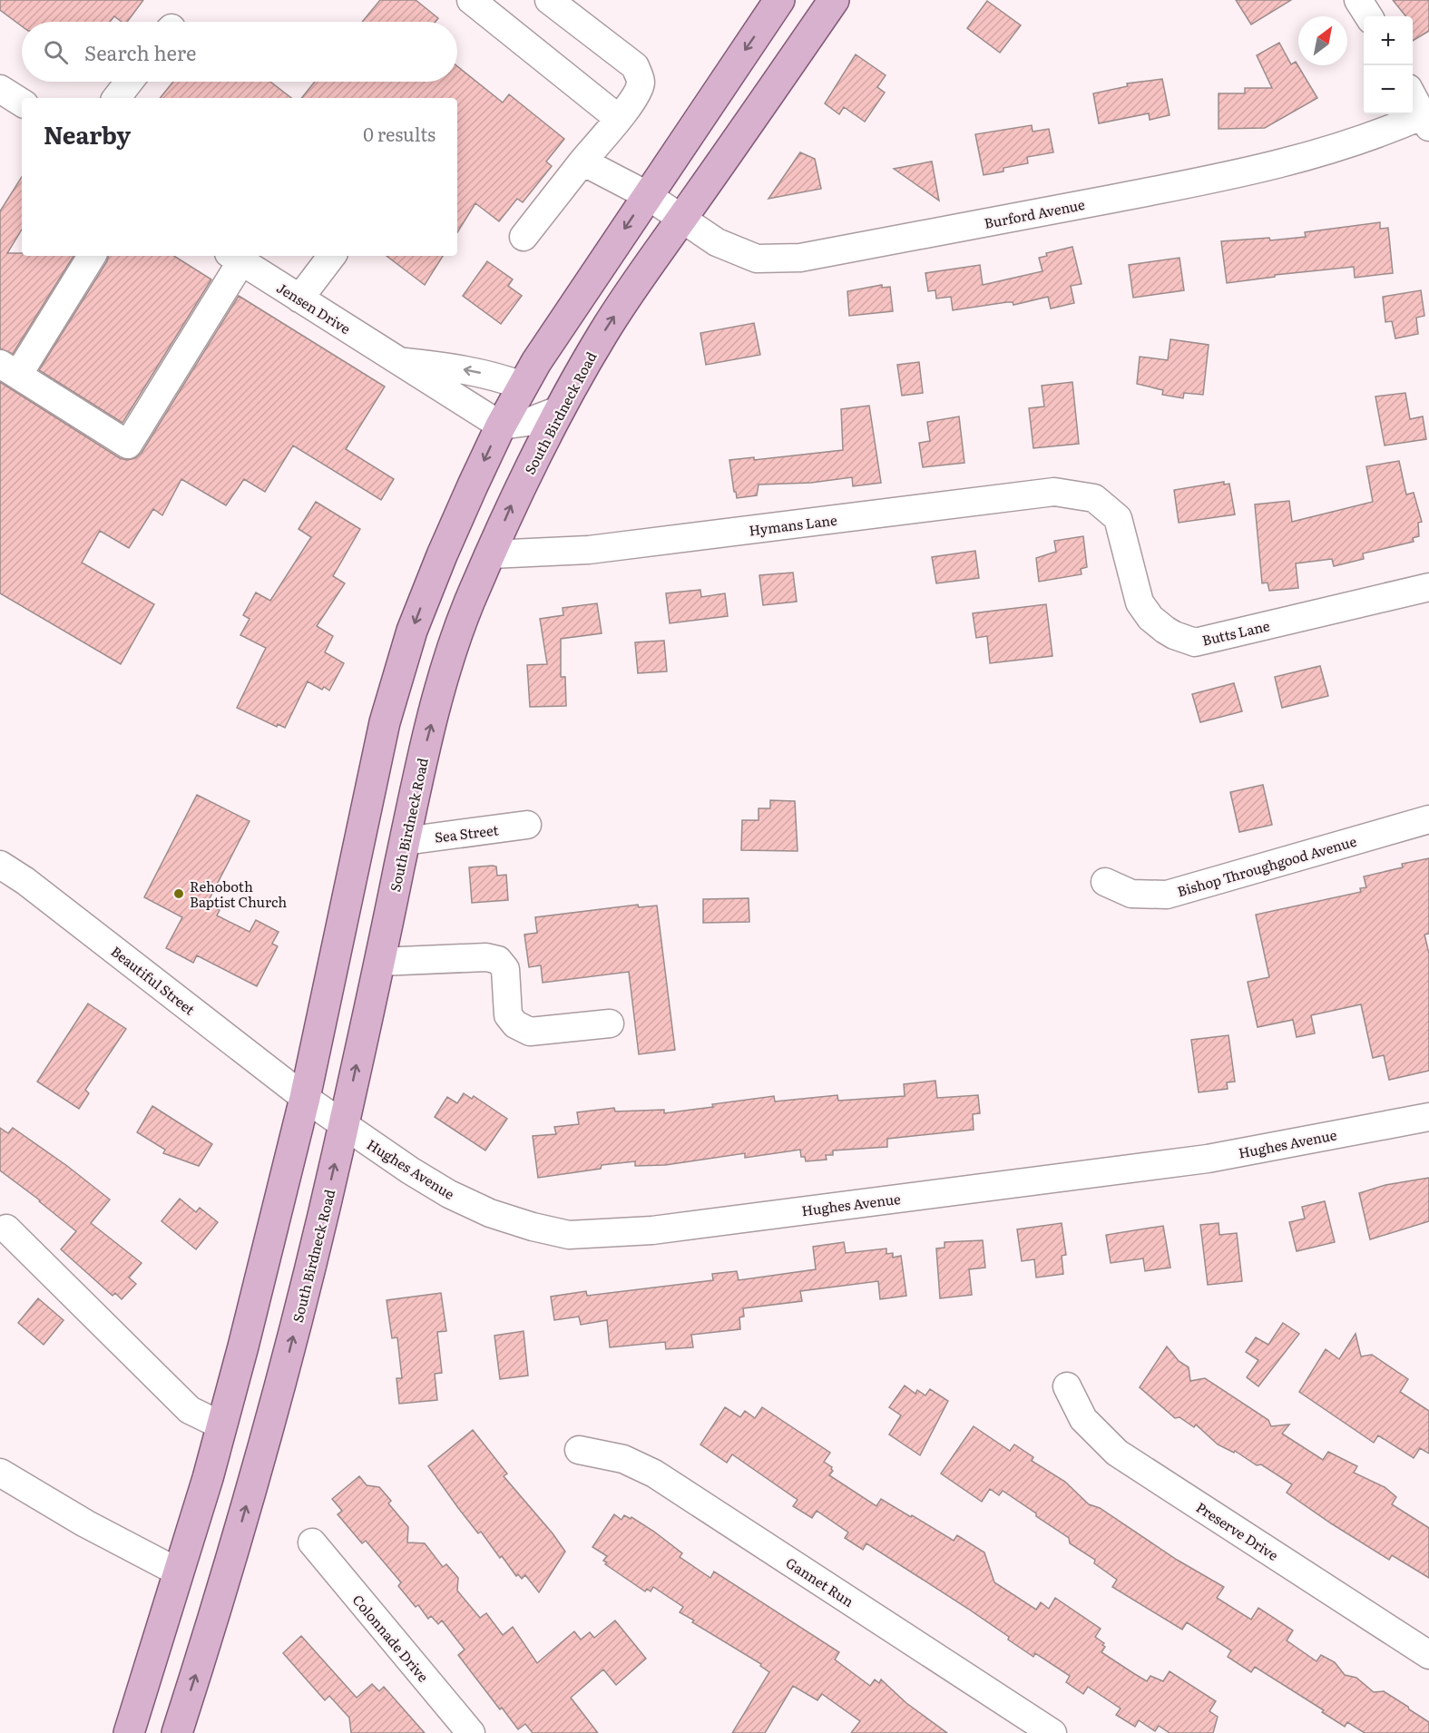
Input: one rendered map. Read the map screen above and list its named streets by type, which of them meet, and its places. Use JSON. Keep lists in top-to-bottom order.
{
  "streets": {
    "main road": ["South Birdneck Road"],
    "street": [
      "Burford Avenue",
      "Jensen Drive",
      "Hymans Lane",
      "Butts Lane",
      "Sea Street",
      "Bishop Throughgood Avenue",
      "Beautiful Street",
      "Hughes Avenue",
      "Preserve Drive",
      "Gannet Run",
      "Colonnade Drive"
    ]
  },
  "crossings": [
    ["Burford Avenue", "South Birdneck Road"],
    ["South Birdneck Road", "Hymans Lane"],
    ["South Birdneck Road", "Sea Street"],
    ["South Birdneck Road", "Hughes Avenue"],
    ["Hymans Lane", "Butts Lane"],
    ["Beautiful Street", "Hughes Avenue"]
  ],
  "places": ["Rehoboth Baptist Church"],
  "north": "top right",
  "page": {
    "map_buttons": ["+", "−"],
    "search": "Search here",
    "heading": ["Nearby", "0 results"]
  }
}
